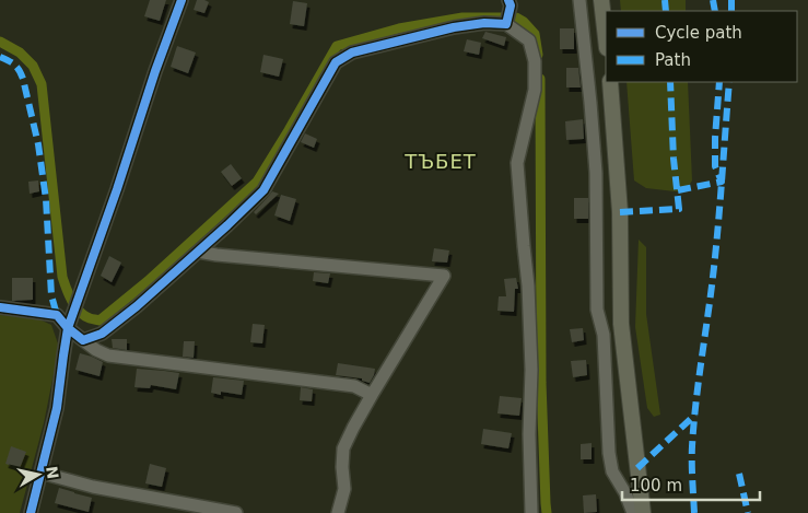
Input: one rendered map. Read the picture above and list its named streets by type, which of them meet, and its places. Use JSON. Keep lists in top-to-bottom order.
{
  "districts": ["ТЪБЕТ"],
  "legend": ["Cycle path", "Path"],
  "scale_bar": "100 m",
  "north": "right"
}
